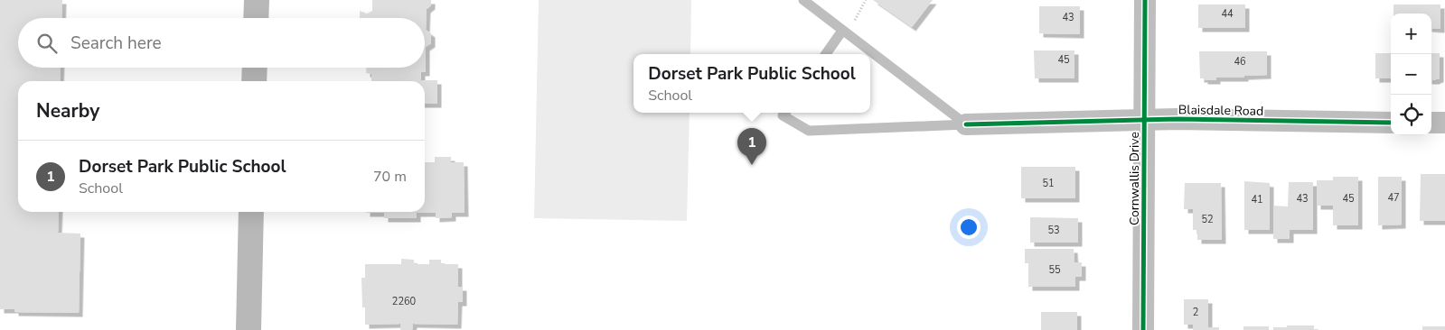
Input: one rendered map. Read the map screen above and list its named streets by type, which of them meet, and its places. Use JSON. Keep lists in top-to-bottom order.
{
  "streets": {
    "street": ["Blaisdale Road", "Cornwallis Drive"]
  },
  "crossings": [
    ["Blaisdale Road", "Cornwallis Drive"]
  ],
  "house_numbers": [
    "44",
    "43",
    "45",
    "46",
    "51",
    "47",
    "43",
    "45",
    "41",
    "52",
    "53",
    "55",
    "2260",
    "2"
  ],
  "page": {
    "map_buttons": ["+", "−"],
    "search": "Search here",
    "popup": ["Dorset Park Public School", "School"],
    "heading": "Nearby",
    "pins": "1",
    "list": [
      {
        "mark": "1",
        "name": "Dorset Park Public School",
        "note": "School",
        "value": "70 m"
      }
    ]
  }
}
